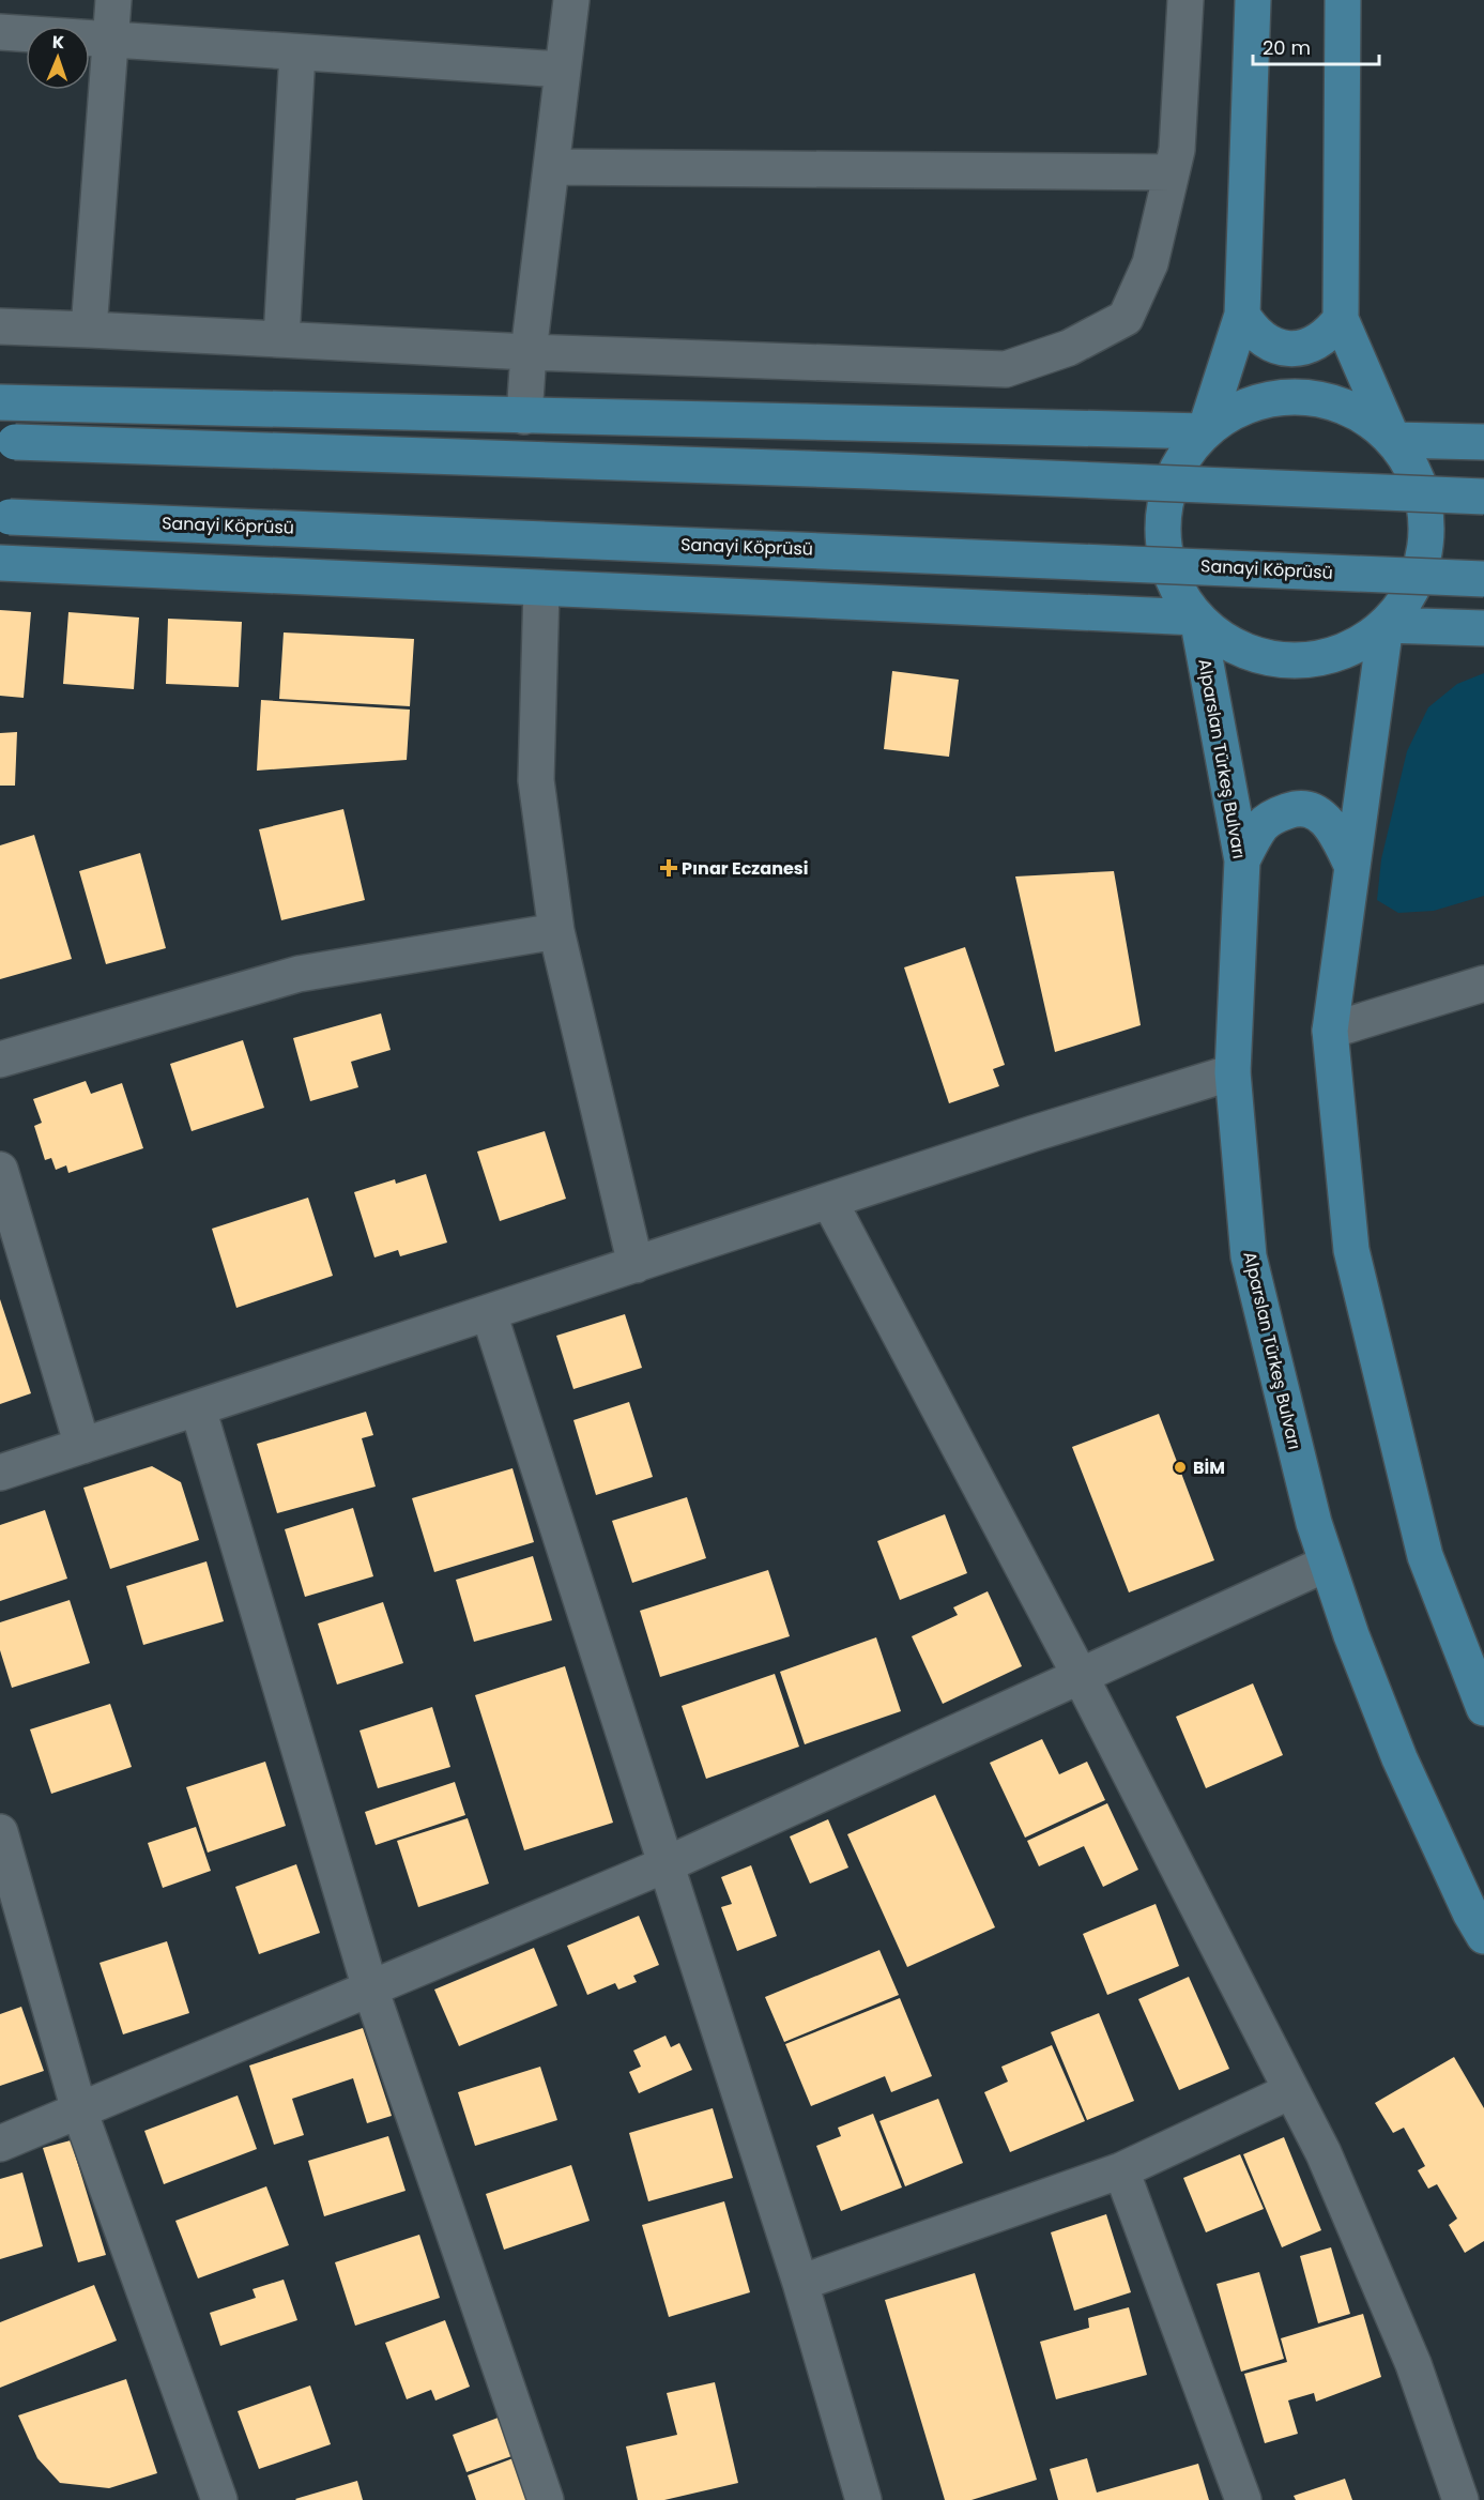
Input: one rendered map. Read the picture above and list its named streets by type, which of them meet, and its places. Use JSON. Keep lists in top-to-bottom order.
{
  "streets": {
    "main road": ["Sanayi Köprüsü", "Alparslan Türkeş Bulvarı"]
  },
  "places": {
    "health": ["Pınar Eczanesi"],
    "other": ["BİM"]
  },
  "scale_bar": "20 m",
  "north": "top"
}
